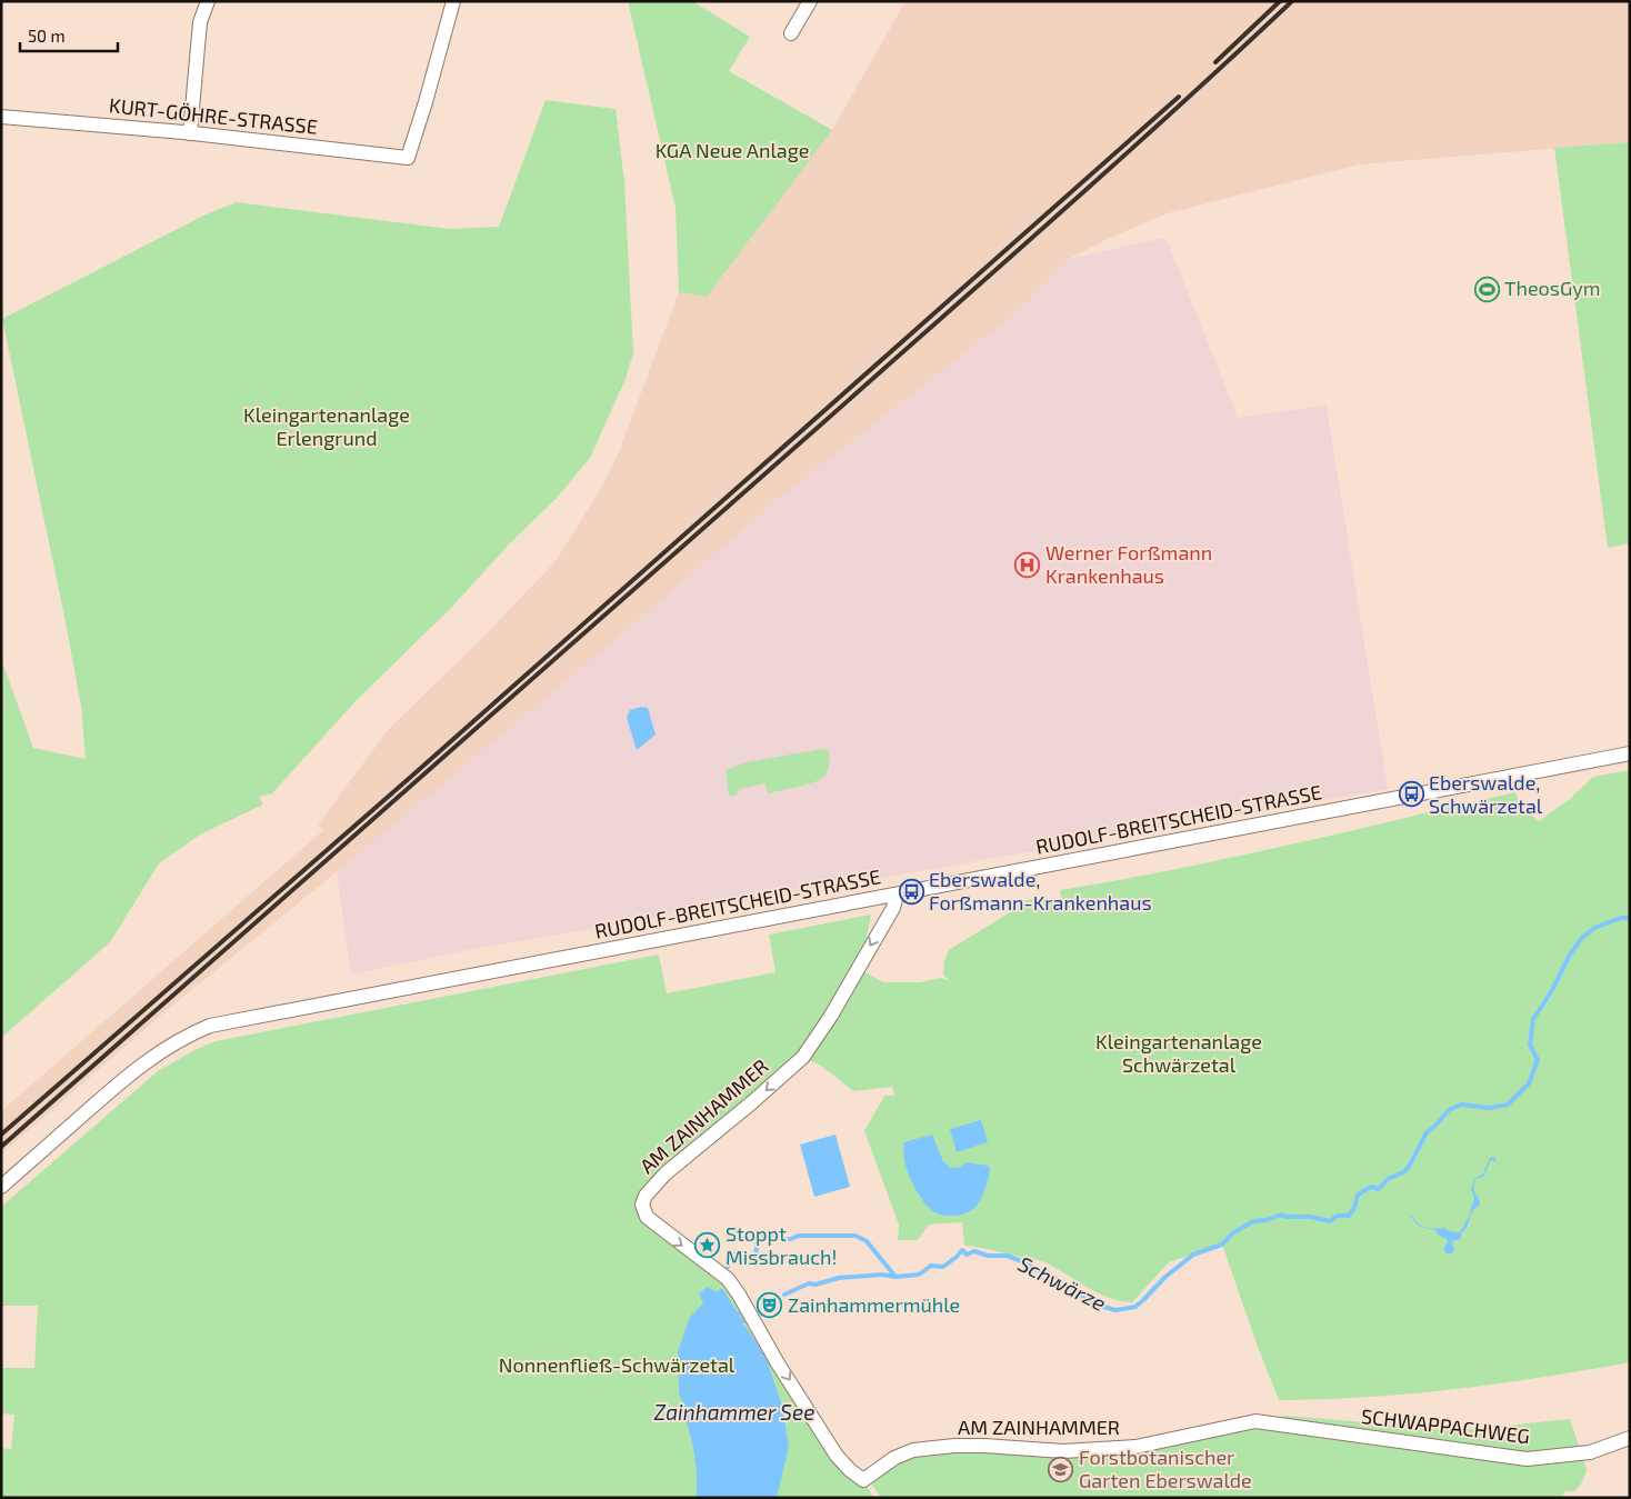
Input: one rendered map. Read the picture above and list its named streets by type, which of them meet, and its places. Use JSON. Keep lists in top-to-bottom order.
{
  "streets": {
    "street": [
      "KURT-GÖHRE-STRASSE",
      "RUDOLF-BREITSCHEID-STRASSE",
      "AM ZAINHAMMER",
      "SCHWAPPACHWEG"
    ]
  },
  "crossings": [
    ["RUDOLF-BREITSCHEID-STRASSE", "AM ZAINHAMMER"],
    ["AM ZAINHAMMER", "SCHWAPPACHWEG"]
  ],
  "water": ["Schwärze", "Zainhammer See"],
  "parks": [
    "KGA Neue Anlage",
    "Kleingartenanlage Erlengrund",
    "Kleingartenanlage Schwärzetal",
    "Nonnenfließ-Schwärzetal"
  ],
  "places": {
    "sports": ["TheosGym"],
    "hospital": ["Werner Forßmann Krankenhaus"],
    "bus stop": ["Eberswalde, Schwärzetal", "Eberswalde, Forßmann-Krankenhaus"],
    "place": ["Stoppt Missbrauch!"],
    "theatre": ["Zainhammermühle"],
    "school or university": ["Forstbotanischer Garten Eberswalde"]
  },
  "scale_bar": "50 m"
}
